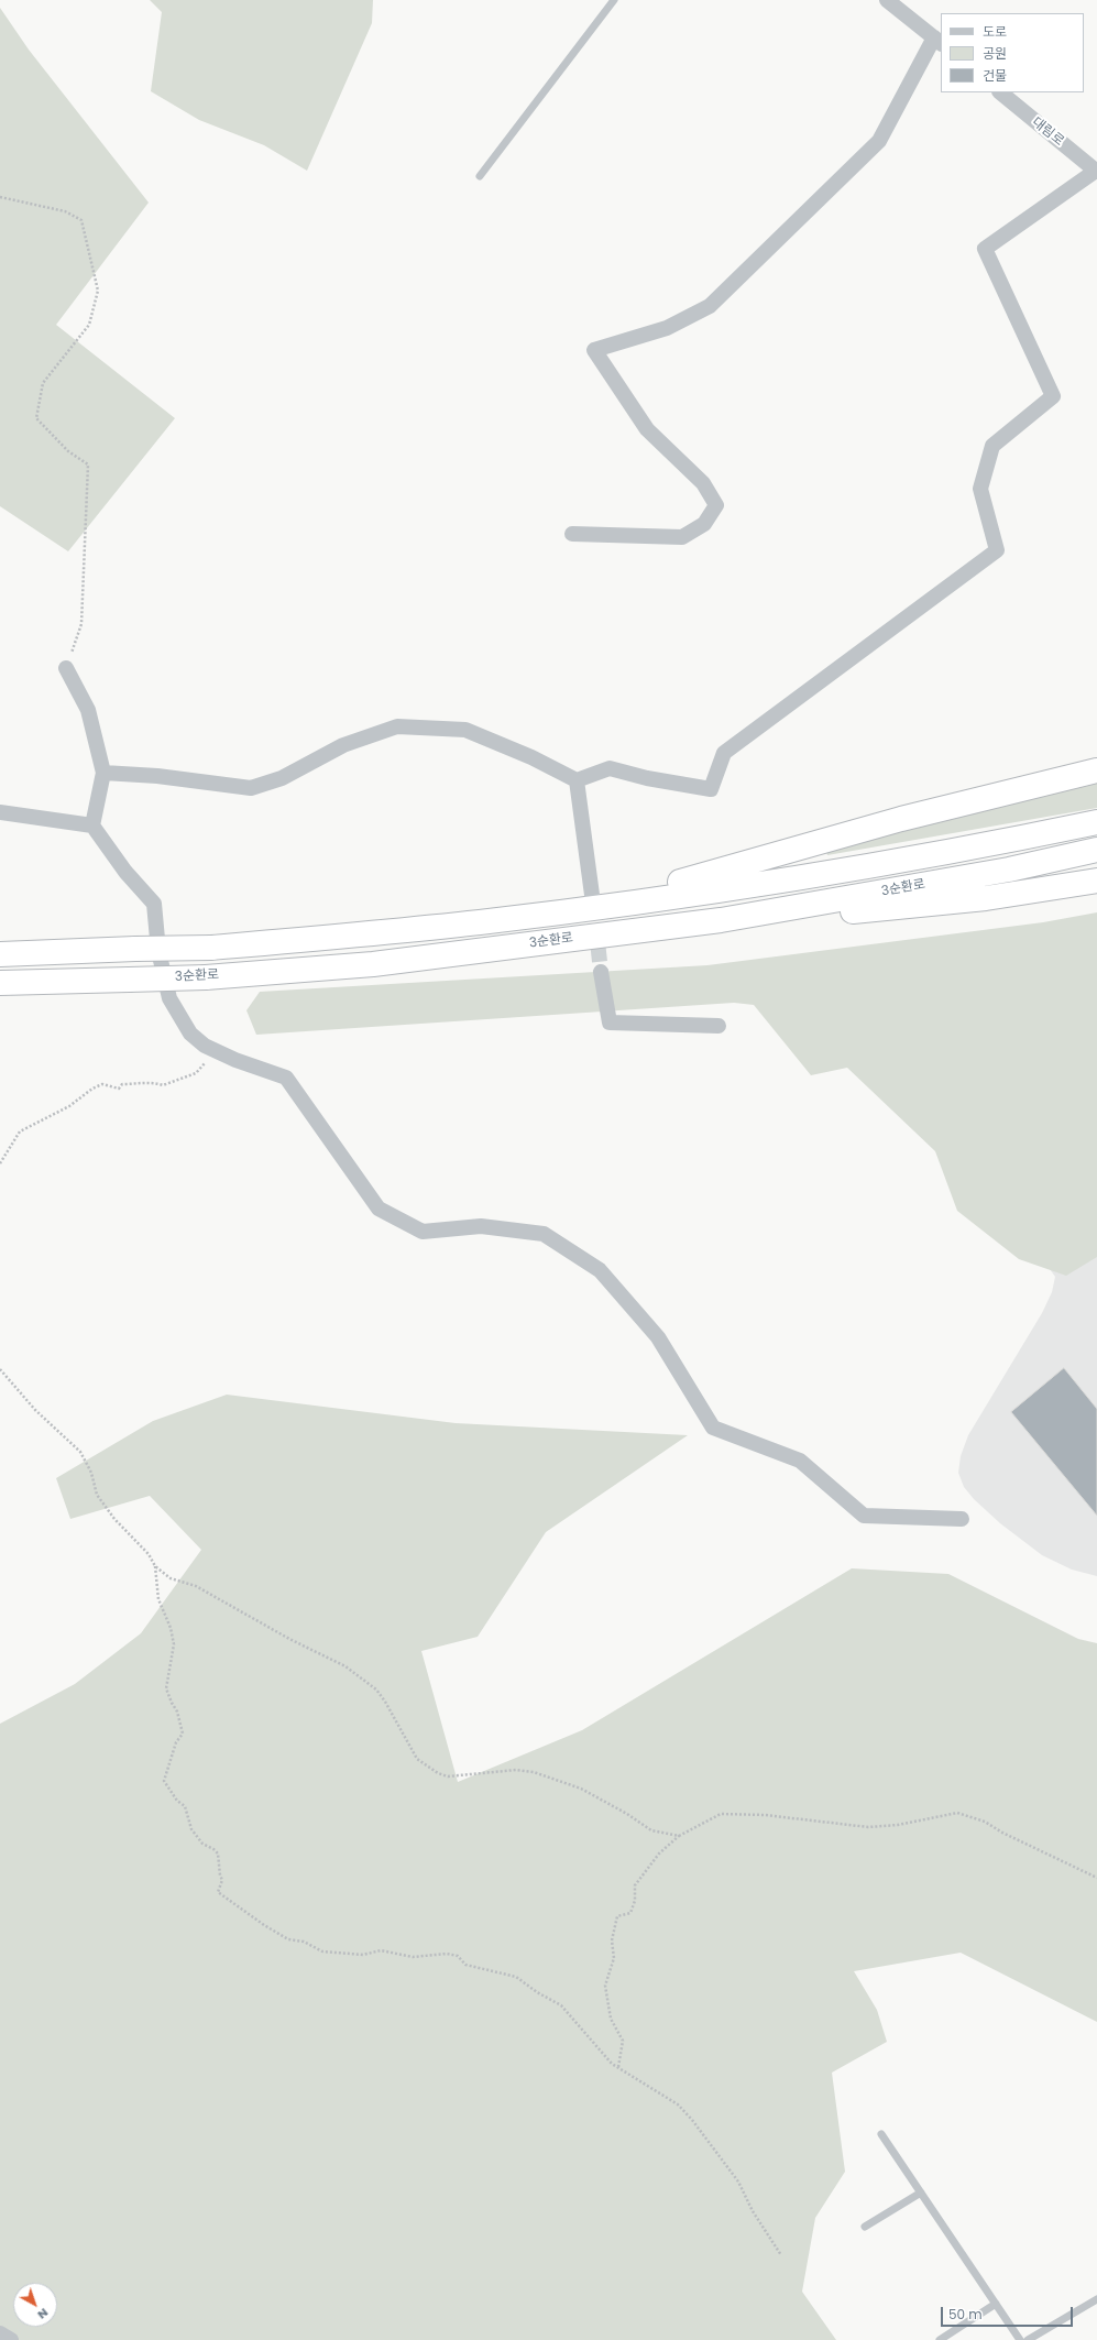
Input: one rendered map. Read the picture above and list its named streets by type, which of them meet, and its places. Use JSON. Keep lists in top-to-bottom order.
{
  "streets": {
    "highway": ["3순환로"],
    "street": ["대림로"]
  },
  "legend": ["도로", "공원", "건물"],
  "scale_bar": "50 m",
  "north": "bottom right"
}
